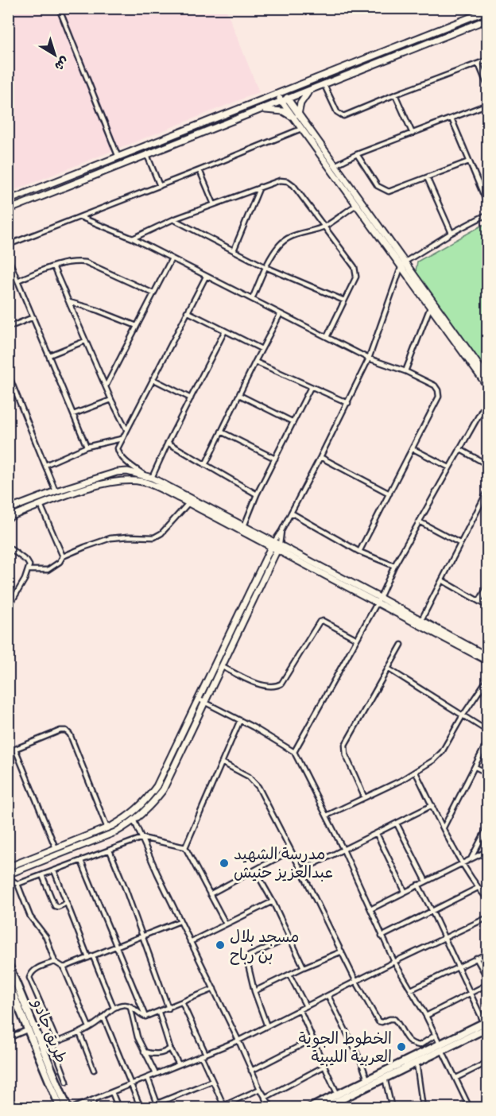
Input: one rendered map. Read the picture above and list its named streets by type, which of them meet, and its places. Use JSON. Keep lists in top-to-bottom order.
{
  "streets": {
    "highway": ["طريق جادو"]
  },
  "places": ["مدرسة الشهيد عبدالعزيز حنيش", "مسجد بلال بن رباح", "الخطوط الجوية العربية الليبية"],
  "north": "bottom right"
}
